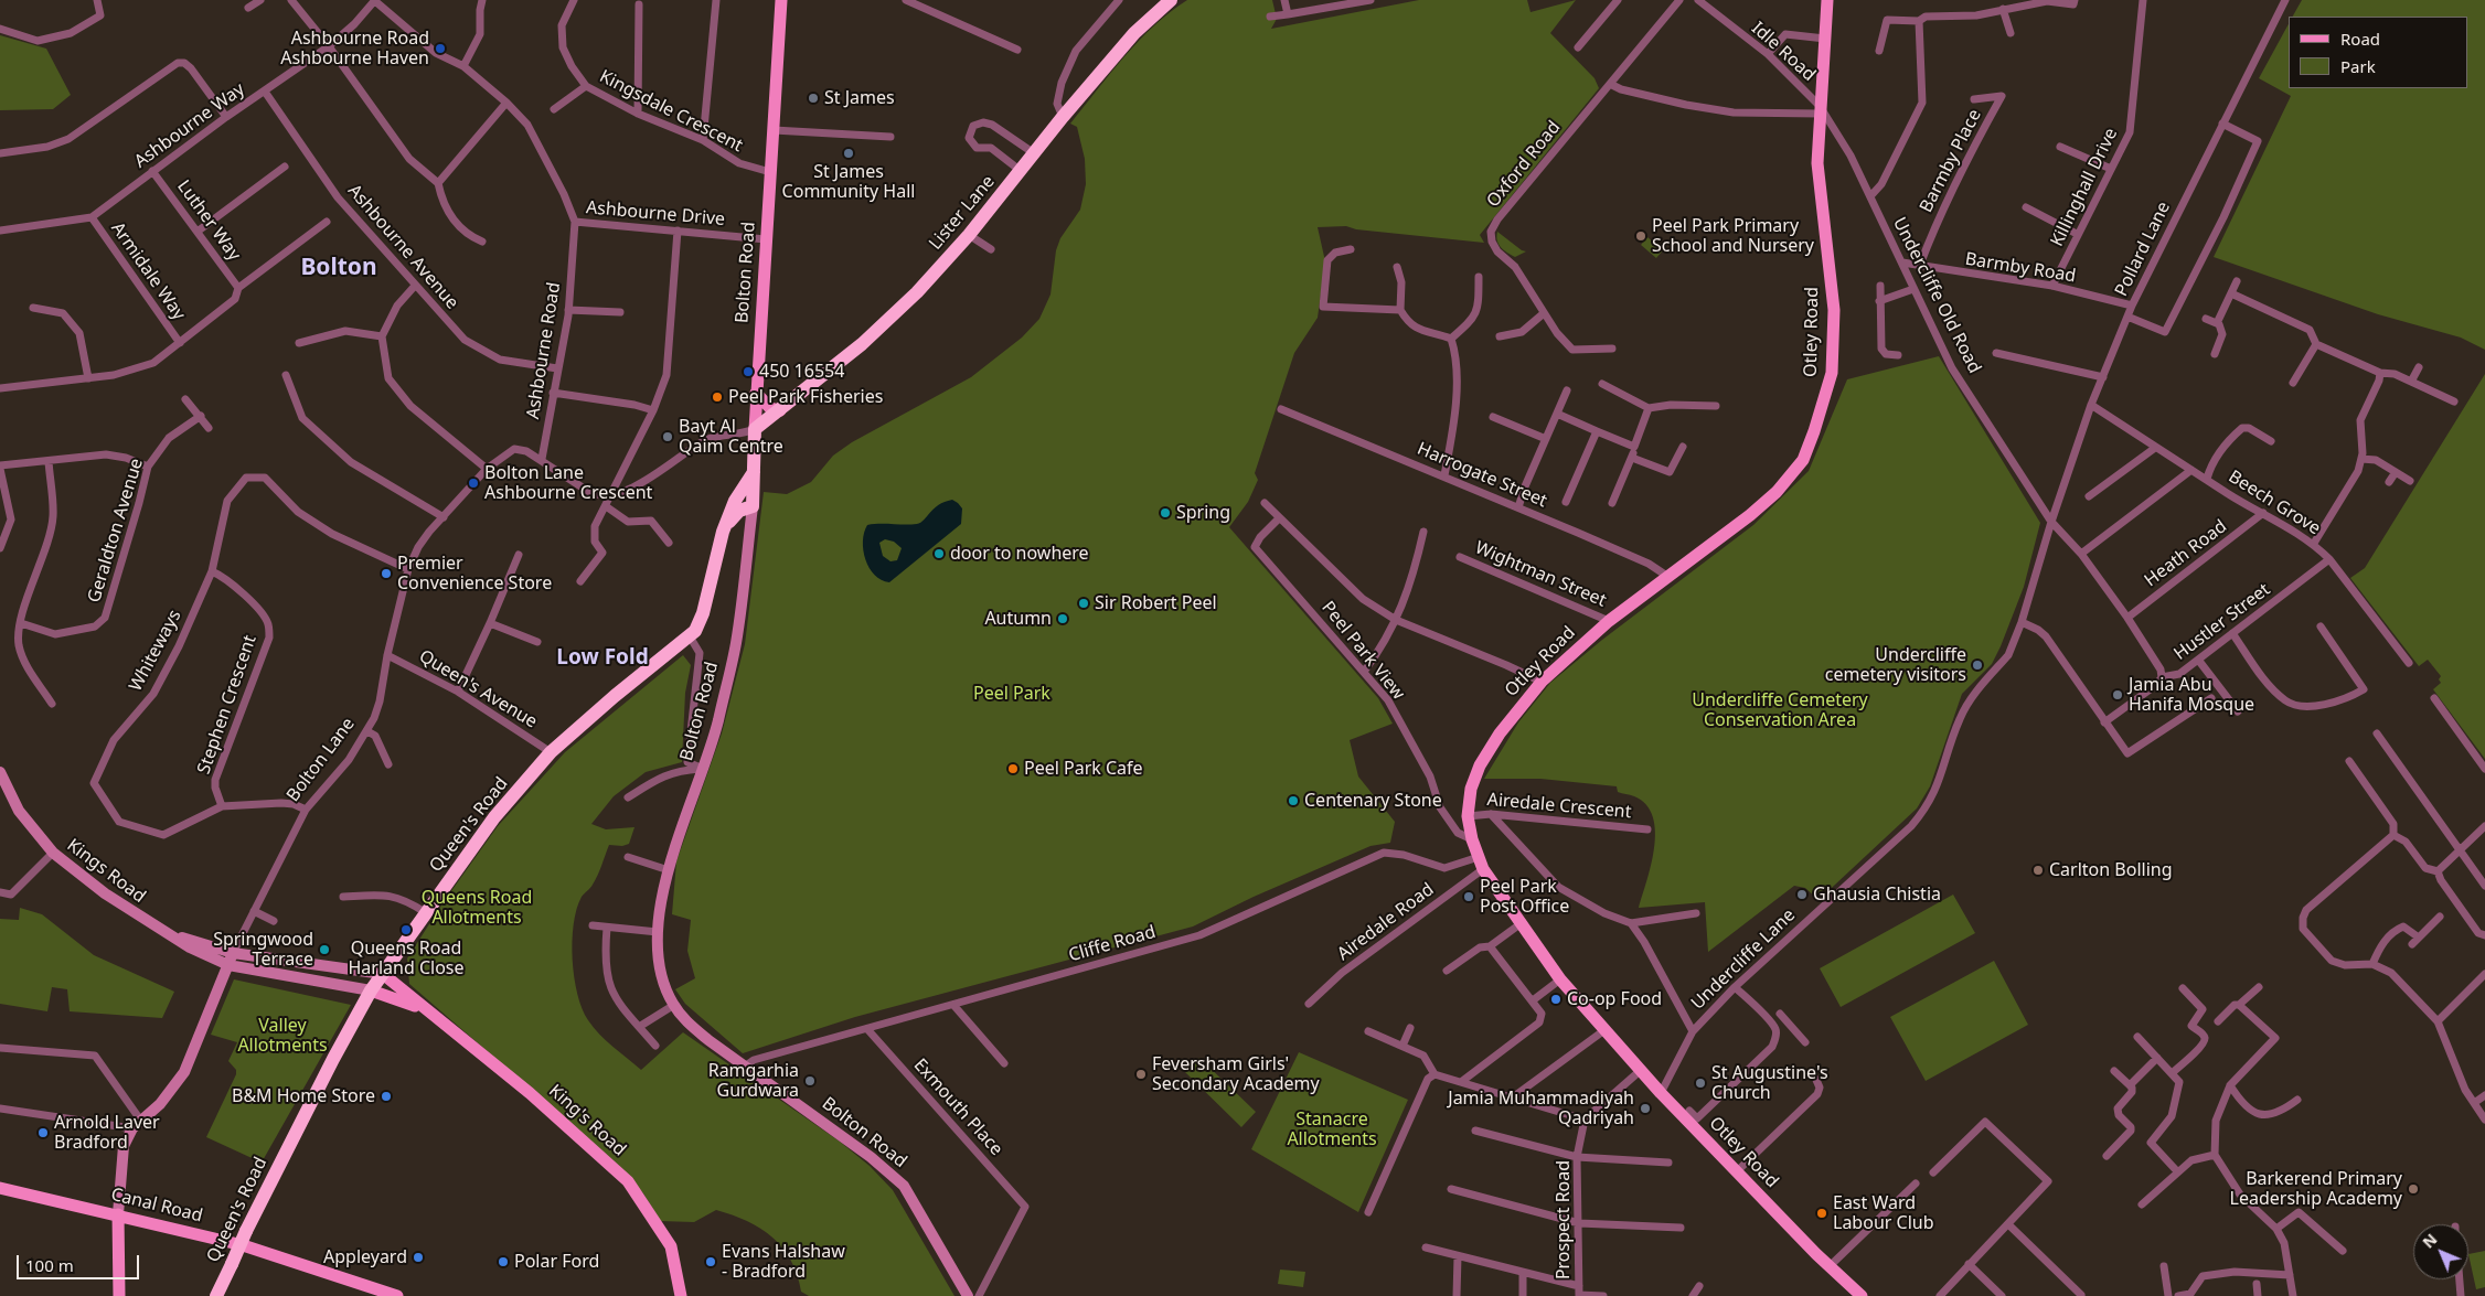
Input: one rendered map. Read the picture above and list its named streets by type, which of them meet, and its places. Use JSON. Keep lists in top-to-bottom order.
{
  "streets": {
    "highway": ["Lister Lane", "Bolton Road", "Queen's Road"],
    "main road": ["Otley Road", "King's Road", "Canal Road"],
    "street": [
      "Idle Road",
      "Kingsdale Crescent",
      "Ashbourne Way",
      "Barmby Place",
      "Oxford Road",
      "Killinghall Drive",
      "Ashbourne Drive",
      "Luther Way",
      "Ashbourne Avenue",
      "Pollard Lane",
      "Barmby Road",
      "Armidale Way",
      "Undercliffe Old Road",
      "Ashbourne Road",
      "Harrogate Street",
      "Beech Grove",
      "Geraldton Avenue",
      "Heath Road",
      "Wightman Street",
      "Hustler Street",
      "Whiteways",
      "Peel Park View",
      "Queen's Avenue",
      "Stephen Crescent",
      "Bolton Lane",
      "Airedale Crescent",
      "Kings Road",
      "Airedale Road",
      "Cliffe Road",
      "Undercliffe Lane",
      "Exmouth Place",
      "Prospect Road"
    ]
  },
  "crossings": [
    ["Idle Road", "Undercliffe Old Road"],
    ["Idle Road", "Otley Road"],
    ["Kingsdale Crescent", "Bolton Road"],
    ["Ashbourne Way", "Luther Way"],
    ["Ashbourne Way", "Ashbourne Avenue"],
    ["Ashbourne Way", "Armidale Way"],
    ["Ashbourne Way", "Ashbourne Road"],
    ["Barmby Place", "Barmby Road"],
    ["Killinghall Drive", "Barmby Road"],
    ["Lister Lane", "Bolton Road"],
    ["Lister Lane", "Queen's Road"],
    ["Ashbourne Drive", "Bolton Road"],
    ["Ashbourne Drive", "Ashbourne Road"],
    ["Ashbourne Avenue", "Ashbourne Road"],
    ["Pollard Lane", "Barmby Road"],
    ["Pollard Lane", "Undercliffe Old Road"],
    ["Pollard Lane", "Beech Grove"],
    ["Pollard Lane", "Undercliffe Lane"],
    ["Barmby Road", "Undercliffe Old Road"],
    ["Bolton Road", "Queen's Road"],
    ["Bolton Road", "Cliffe Road"],
    ["Undercliffe Old Road", "Otley Road"],
    ["Undercliffe Old Road", "Heath Road"],
    ["Undercliffe Old Road", "Hustler Street"],
    ["Undercliffe Old Road", "Undercliffe Lane"],
    ["Otley Road", "Harrogate Street"],
    ["Otley Road", "Wightman Street"],
    ["Otley Road", "Peel Park View"],
    ["Otley Road", "Airedale Crescent"],
    ["Otley Road", "Airedale Road"],
    ["Otley Road", "Cliffe Road"],
    ["Otley Road", "Undercliffe Lane"],
    ["Ashbourne Road", "Bolton Lane"],
    ["Beech Grove", "Heath Road"],
    ["Beech Grove", "Hustler Street"],
    ["Whiteways", "Stephen Crescent"],
    ["Whiteways", "Bolton Lane"],
    ["Queen's Avenue", "Bolton Lane"],
    ["Queen's Avenue", "Queen's Road"],
    ["Bolton Lane", "Kings Road"],
    ["Queen's Road", "Kings Road"],
    ["Queen's Road", "King's Road"],
    ["Kings Road", "King's Road"],
    ["Airedale Road", "Cliffe Road"],
    ["Cliffe Road", "Exmouth Place"]
  ],
  "districts": ["Bolton", "Low Fold"],
  "parks": [
    "Peel Park",
    "Undercliffe Cemetery Conservation Area",
    "Queens Road Allotments",
    "Valley Allotments",
    "Stanacre Allotments"
  ],
  "places": [
    "Ashbourne Road Ashbourne Haven",
    "St James",
    "St James Community Hall",
    "Peel Park Primary School and Nursery",
    "450 16554",
    "Peel Park Fisheries",
    "Bayt Al Qaim Centre",
    "Bolton Lane Ashbourne Crescent",
    "Spring",
    "door to nowhere",
    "Premier Convenience Store",
    "Sir Robert Peel",
    "Autumn",
    "Undercliffe cemetery visitors",
    "Jamia Abu Hanifa Mosque",
    "Peel Park Cafe",
    "Centenary Stone",
    "Carlton Bolling",
    "Ghausia Chistia",
    "Peel Park Post Office",
    "Queens Road Harland Close",
    "Springwood Terrace",
    "Co-op Food",
    "Feversham Girls' Secondary Academy",
    "Ramgarhia Gurdwara",
    "St Augustine's Church",
    "B&M Home Store",
    "Jamia Muhammadiyah Qadriyah",
    "Arnold Laver Bradford",
    "Barkerend Primary Leadership Academy",
    "East Ward Labour Club",
    "Appleyard",
    "Polar Ford",
    "Evans Halshaw - Bradford"
  ],
  "legend": ["Road", "Park"],
  "scale_bar": "100 m",
  "north": "top left"
}
